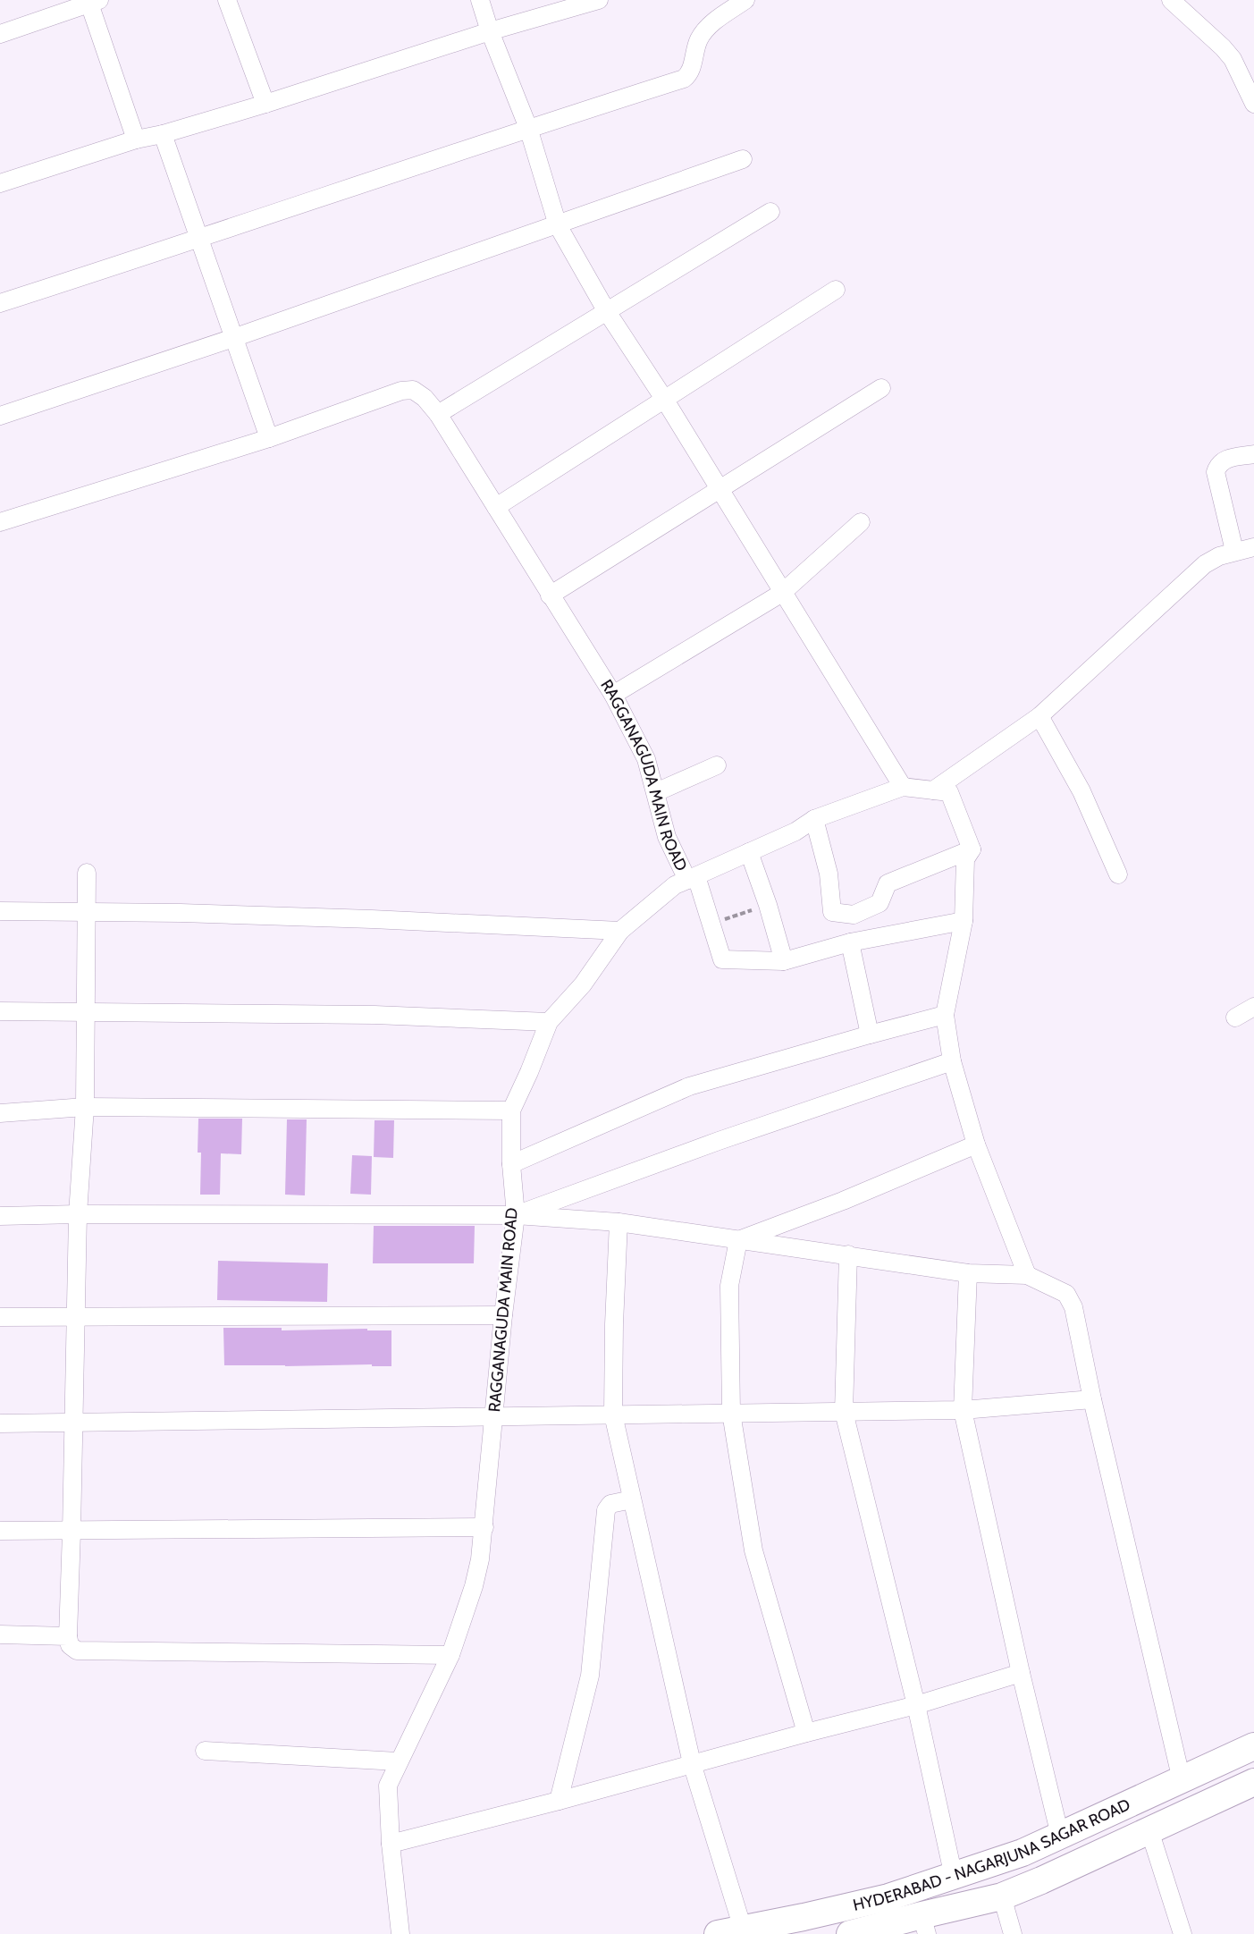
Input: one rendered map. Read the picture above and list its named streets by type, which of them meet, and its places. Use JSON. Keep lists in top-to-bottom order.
{
  "streets": {
    "main road": ["HYDERABAD - NAGARJUNA SAGAR ROAD"],
    "street": ["RAGGANAGUDA MAIN ROAD"]
  }
}
